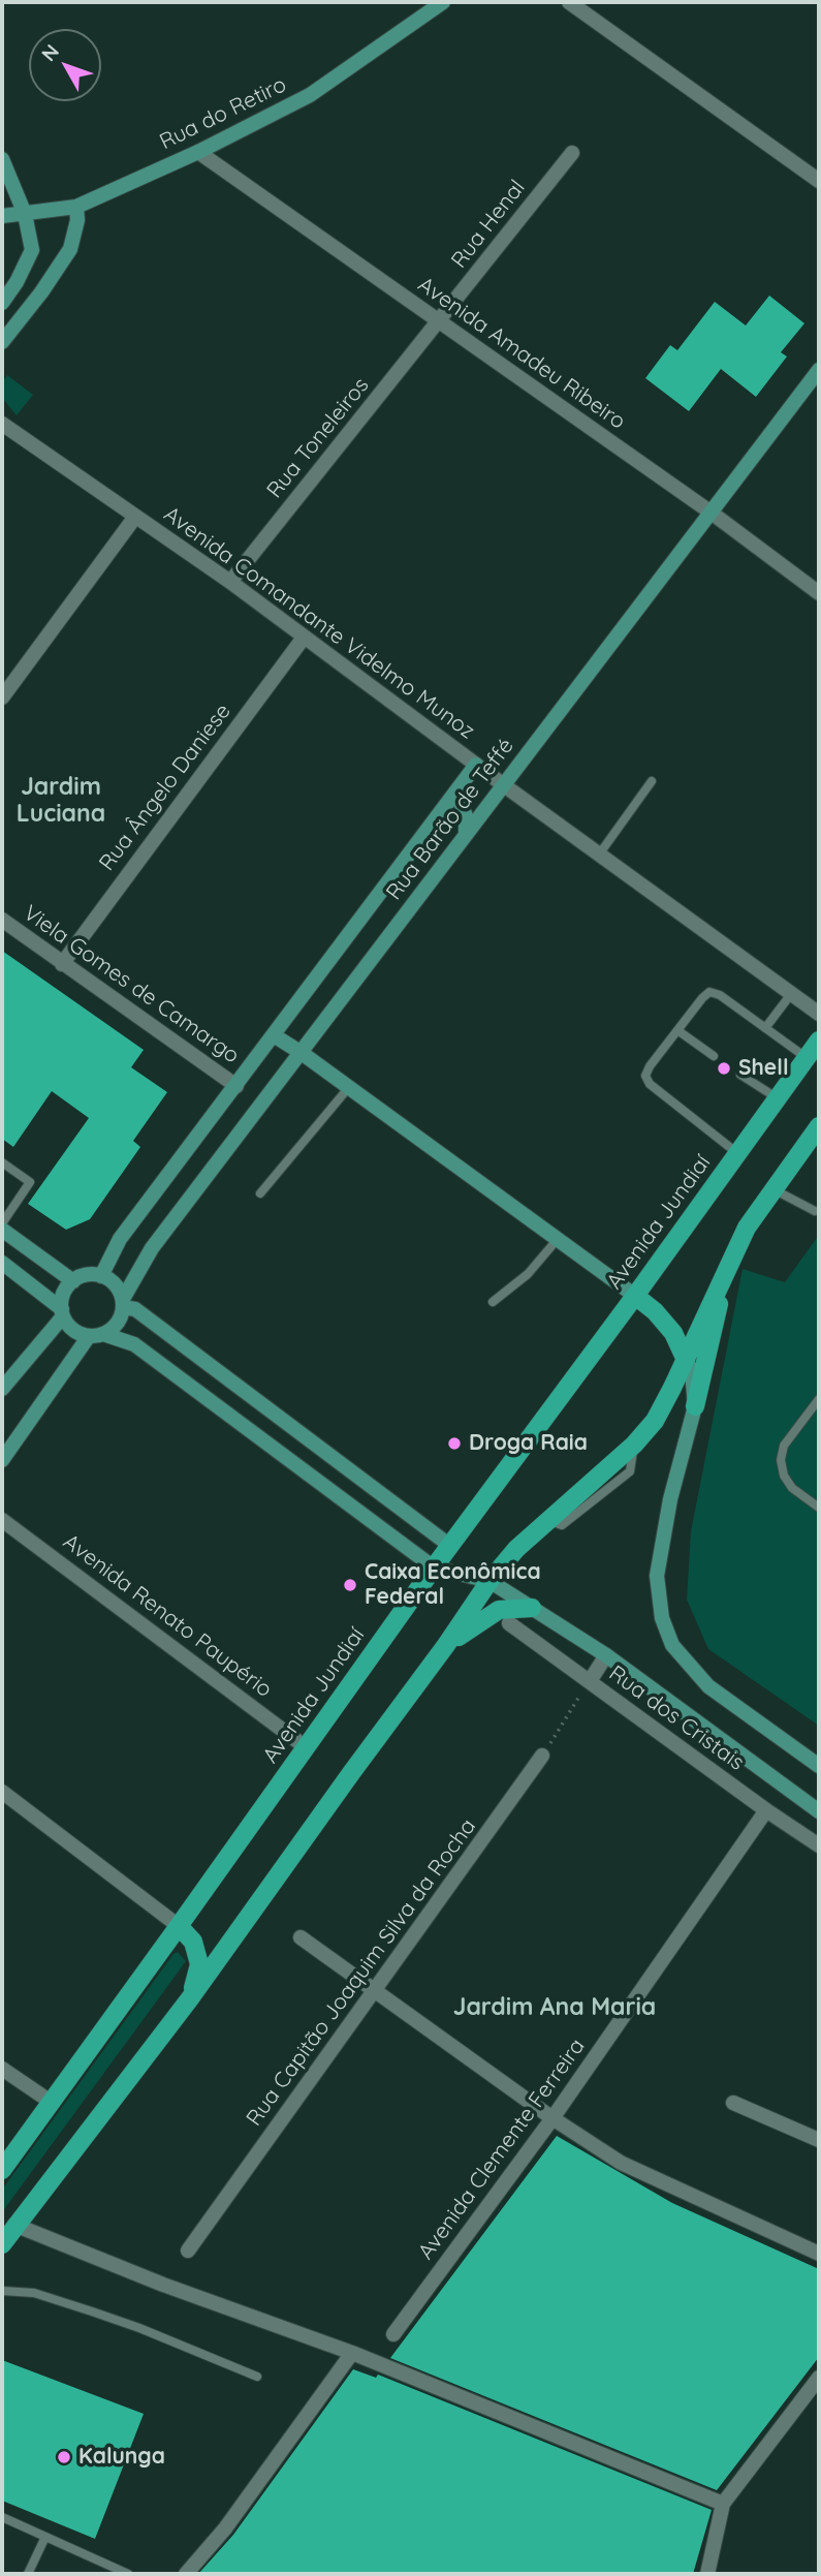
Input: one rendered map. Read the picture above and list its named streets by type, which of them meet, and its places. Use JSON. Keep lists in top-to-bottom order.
{
  "streets": {
    "main road": ["Rua do Retiro", "Rua Barão de Teffé", "Avenida Jundiaí"],
    "street": [
      "Rua Henal",
      "Avenida Amadeu Ribeiro",
      "Rua Toneleiros",
      "Avenida Comandante Videlmo Munoz",
      "Rua Ângelo Daniese",
      "Viela Gomes de Camargo",
      "Avenida Renato Paupério",
      "Rua dos Cristais",
      "Rua Capitão Joaquim Silva da Rocha",
      "Avenida Clemente Ferreira"
    ]
  },
  "crossings": [
    ["Rua do Retiro", "Avenida Amadeu Ribeiro"],
    ["Rua Henal", "Avenida Amadeu Ribeiro"],
    ["Rua Henal", "Rua Toneleiros"],
    ["Avenida Amadeu Ribeiro", "Rua Toneleiros"],
    ["Avenida Amadeu Ribeiro", "Rua Barão de Teffé"],
    ["Rua Toneleiros", "Avenida Comandante Videlmo Munoz"],
    ["Avenida Comandante Videlmo Munoz", "Rua Ângelo Daniese"],
    ["Avenida Comandante Videlmo Munoz", "Rua Barão de Teffé"],
    ["Rua Ângelo Daniese", "Viela Gomes de Camargo"],
    ["Rua Barão de Teffé", "Viela Gomes de Camargo"],
    ["Avenida Jundiaí", "Avenida Renato Paupério"],
    ["Rua dos Cristais", "Avenida Clemente Ferreira"]
  ],
  "districts": ["Jardim Luciana", "Jardim Ana Maria"],
  "places": [
    "Shell",
    "Droga Raia",
    "Caixa Econômica Federal",
    "Kalunga"
  ],
  "north": "top left"
}
